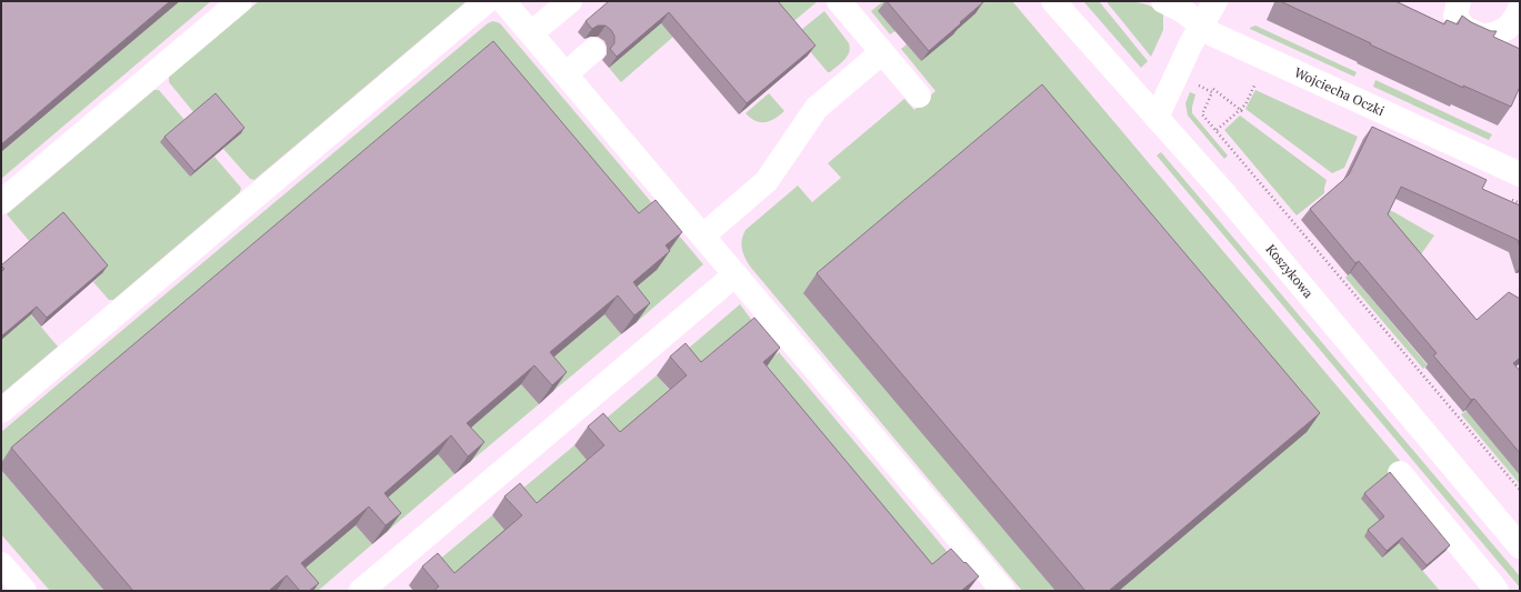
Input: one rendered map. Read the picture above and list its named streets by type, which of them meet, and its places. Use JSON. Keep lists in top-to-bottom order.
{
  "streets": {
    "street": ["Wojciecha Oczki", "Koszykowa"]
  }
}
